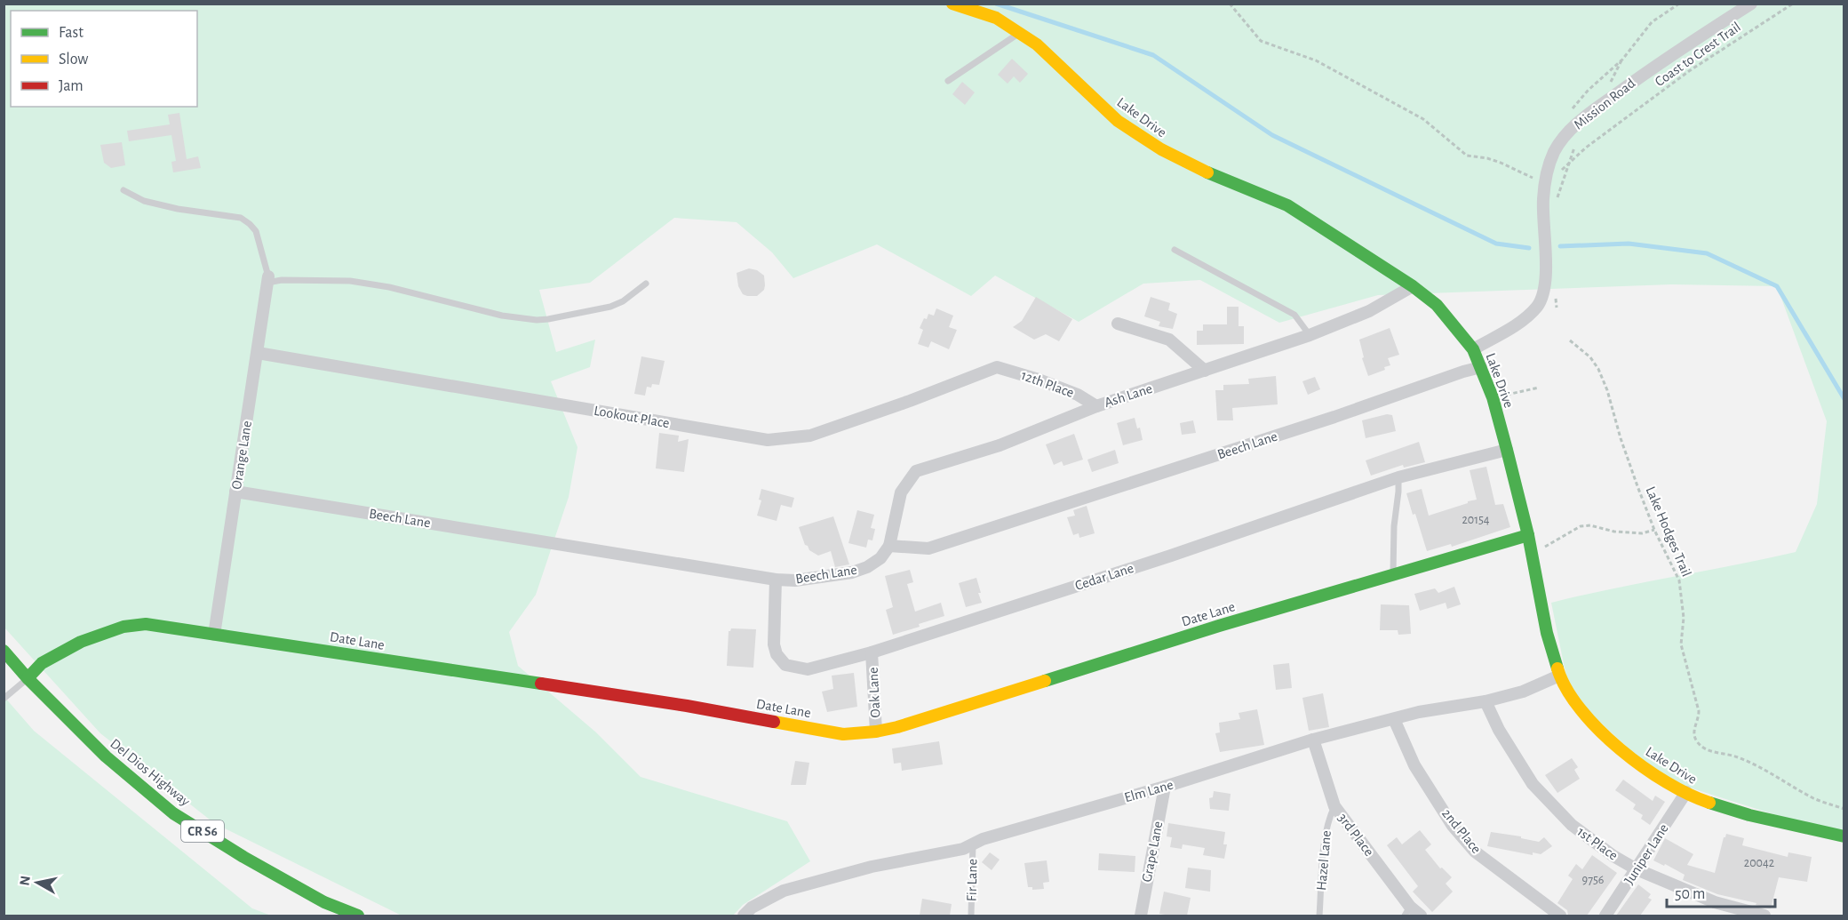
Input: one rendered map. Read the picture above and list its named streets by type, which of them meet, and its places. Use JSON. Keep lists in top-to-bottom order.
{
  "streets": {
    "street": [
      "Mission Road",
      "Lake Drive",
      "12th Place",
      "Ash Lane",
      "Lookout Place",
      "Beech Lane",
      "Orange Lane",
      "Cedar Lane",
      "Date Lane",
      "Oak Lane",
      "Del Dios Highway",
      "Elm Lane",
      "CR S6",
      "2nd Place",
      "3rd Place",
      "1st Place",
      "Grape Lane",
      "Juniper Lane"
    ],
    "lane": ["Hazel Lane", "Fir Lane"],
    "path": ["Coast to Crest Trail", "Lake Hodges Trail"]
  },
  "crossings": [
    ["Mission Road", "Lake Drive"],
    ["Lake Drive", "Ash Lane"],
    ["Lake Drive", "Beech Lane"],
    ["Lake Drive", "Cedar Lane"],
    ["Lake Drive", "Date Lane"],
    ["Lake Drive", "Elm Lane"],
    ["Lake Drive", "Juniper Lane"],
    ["12th Place", "Ash Lane"],
    ["12th Place", "Lookout Place"],
    ["Ash Lane", "Beech Lane"],
    ["Lookout Place", "Orange Lane"],
    ["Beech Lane", "Orange Lane"],
    ["Beech Lane", "Cedar Lane"],
    ["Orange Lane", "Date Lane"],
    ["Cedar Lane", "Oak Lane"],
    ["Date Lane", "Oak Lane"],
    ["Date Lane", "Del Dios Highway"],
    ["Elm Lane", "2nd Place"],
    ["Elm Lane", "3rd Place"],
    ["Elm Lane", "1st Place"],
    ["Elm Lane", "Grape Lane"],
    ["Elm Lane", "Fir Lane"],
    ["3rd Place", "Hazel Lane"],
    ["1st Place", "Juniper Lane"]
  ],
  "house_numbers": ["20154", "20042", "9756"],
  "legend": ["Fast", "Slow", "Jam"],
  "scale_bar": "50 m",
  "north": "left"
}
